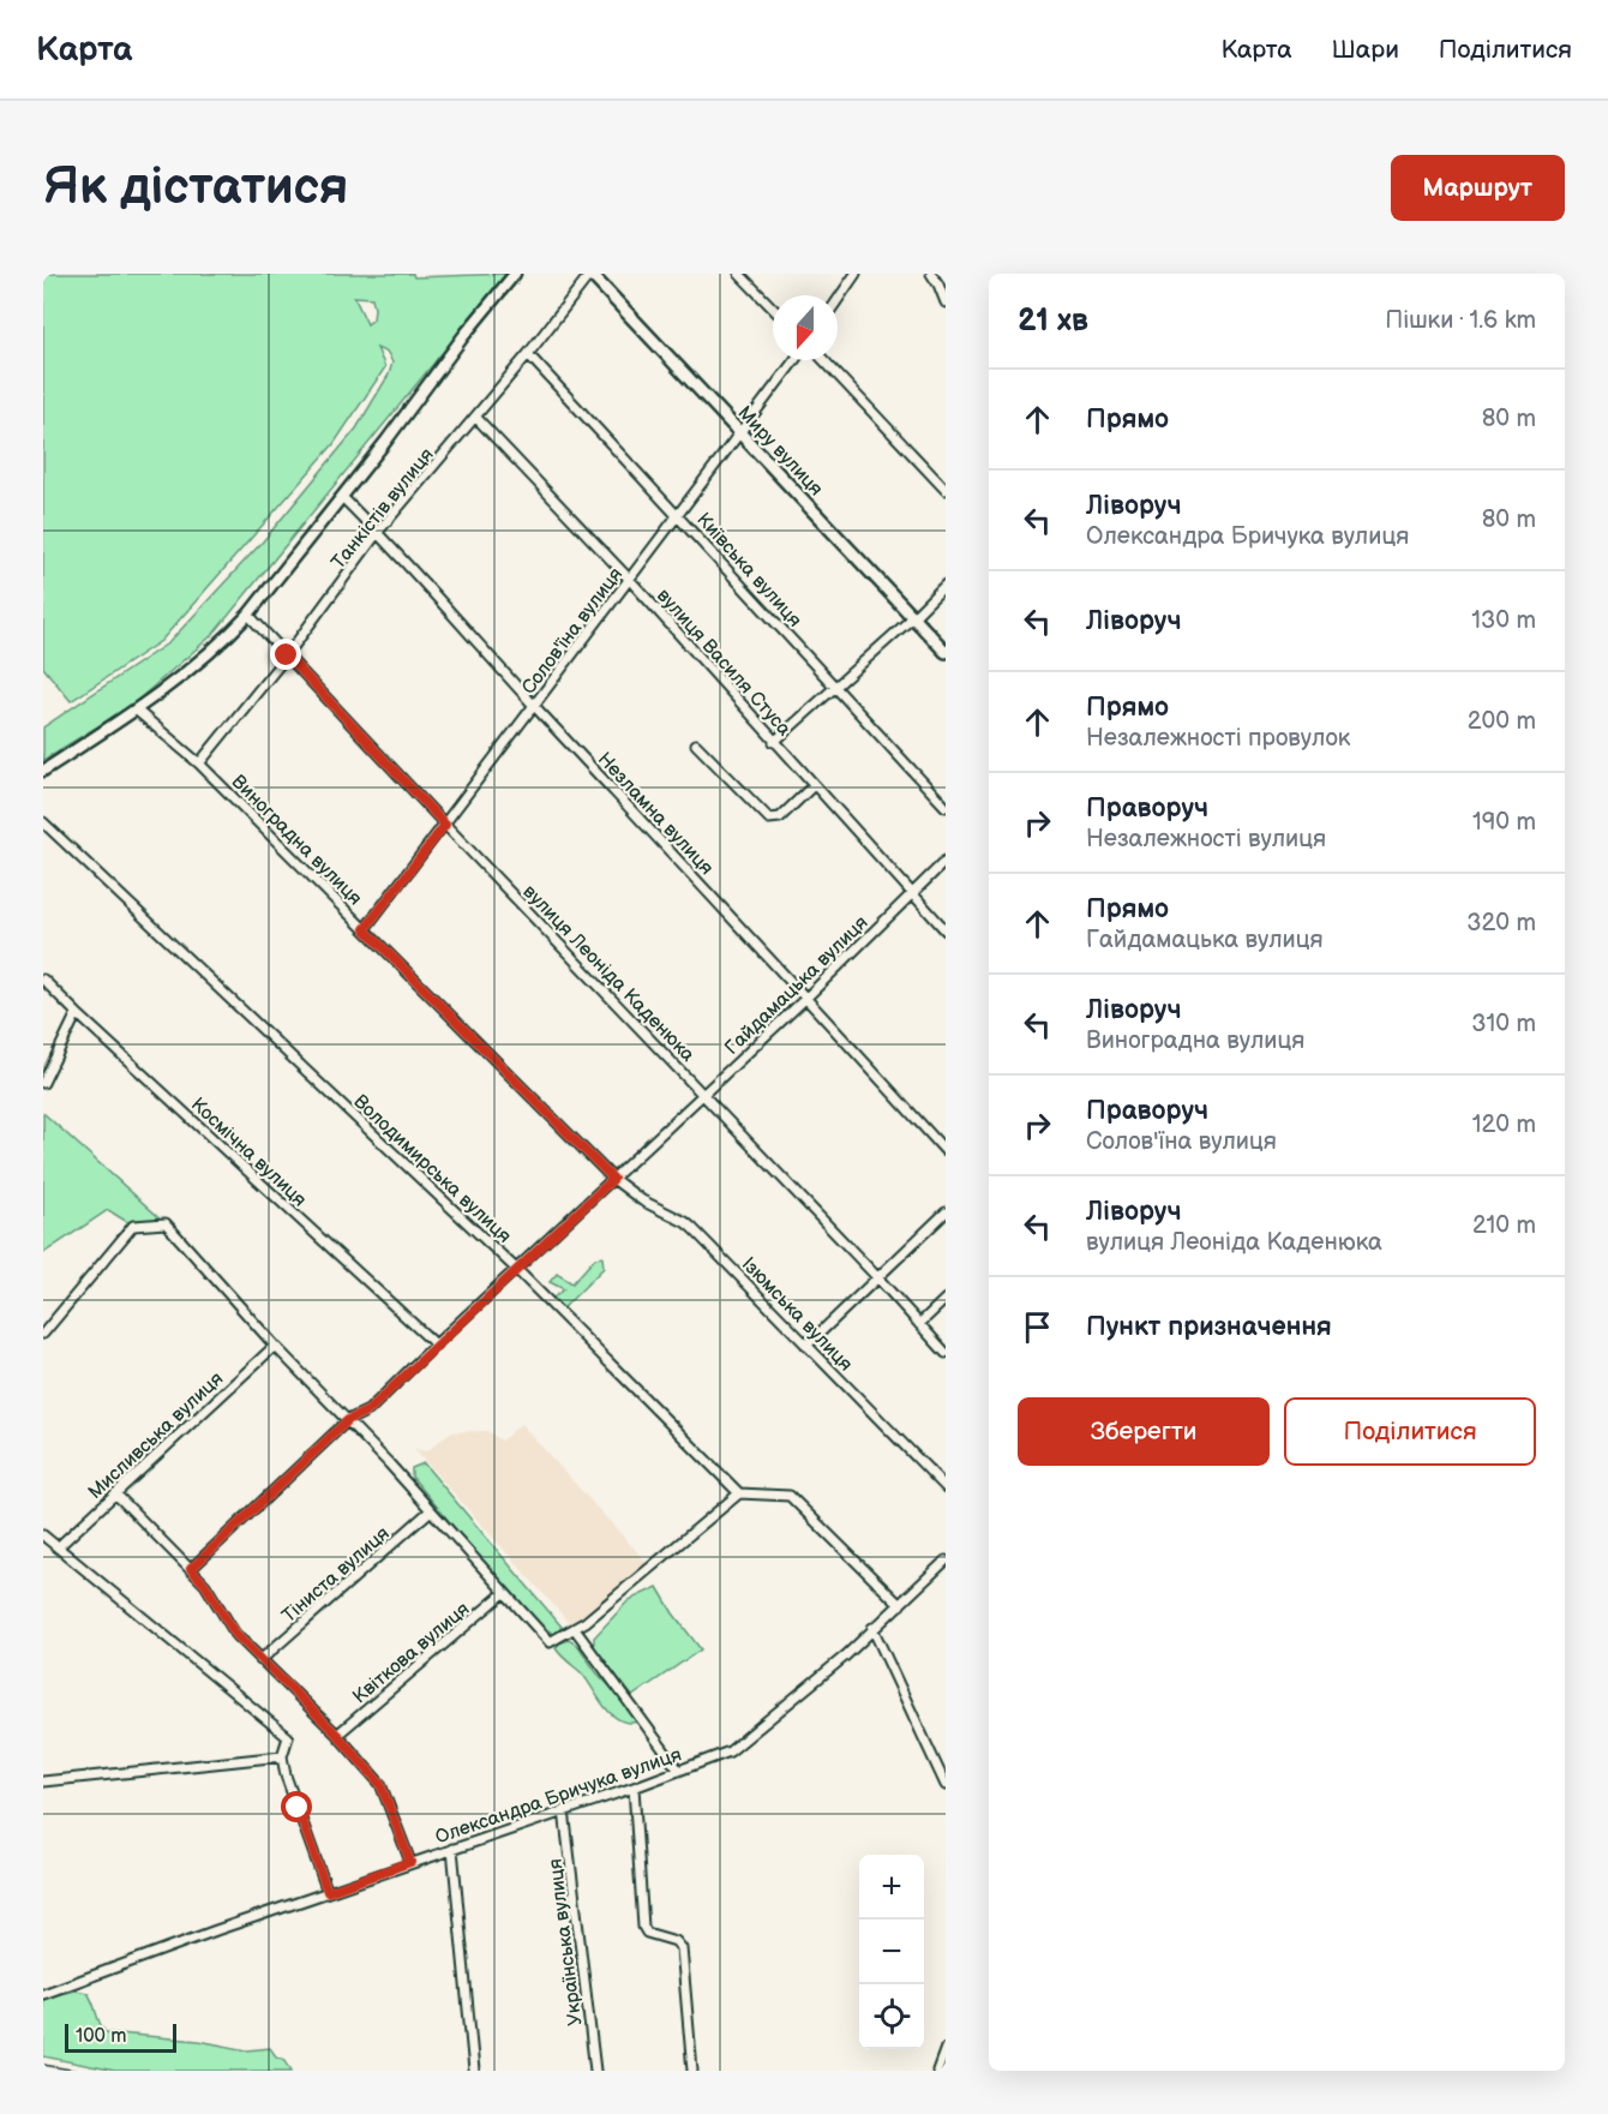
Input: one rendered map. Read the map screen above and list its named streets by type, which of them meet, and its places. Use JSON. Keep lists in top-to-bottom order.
{
  "streets": {
    "main road": ["Миру вулиця"],
    "street": [
      "Танкістів вулиця",
      "Київська вулиця",
      "Солов'їна вулиця",
      "вулиця Василя Стуса",
      "Незламна вулиця",
      "Виноградна вулиця",
      "вулиця Леоніда Каденюка",
      "Гайдамацька вулиця",
      "Космічна вулиця",
      "Володимирська вулиця",
      "Ізюмська вулиця",
      "Мисливська вулиця",
      "Тіниста вулиця",
      "Квіткова вулиця",
      "Олександра Бричука вулиця",
      "Українська вулиця"
    ]
  },
  "crossings": [
    ["Миру вулиця", "Танкістів вулиця"],
    ["Миру вулиця", "Солов'їна вулиця"],
    ["Танкістів вулиця", "Київська вулиця"],
    ["Танкістів вулиця", "вулиця Василя Стуса"],
    ["Танкістів вулиця", "Незламна вулиця"],
    ["Танкістів вулиця", "Виноградна вулиця"],
    ["Танкістів вулиця", "вулиця Леоніда Каденюка"],
    ["Київська вулиця", "Солов'їна вулиця"],
    ["Солов'їна вулиця", "вулиця Василя Стуса"],
    ["Солов'їна вулиця", "Незламна вулиця"],
    ["Солов'їна вулиця", "Виноградна вулиця"],
    ["Солов'їна вулиця", "вулиця Леоніда Каденюка"],
    ["вулиця Василя Стуса", "Гайдамацька вулиця"],
    ["Незламна вулиця", "Гайдамацька вулиця"],
    ["Виноградна вулиця", "Гайдамацька вулиця"],
    ["Виноградна вулиця", "Ізюмська вулиця"],
    ["вулиця Леоніда Каденюка", "Гайдамацька вулиця"],
    ["Гайдамацька вулиця", "Космічна вулиця"],
    ["Гайдамацька вулиця", "Володимирська вулиця"],
    ["Гайдамацька вулиця", "Ізюмська вулиця"],
    ["Олександра Бричука вулиця", "Українська вулиця"]
  ],
  "scale_bar": "100 m",
  "north": "bottom",
  "page": {
    "header": "Карта",
    "nav": ["Карта", "Шари", "Поділитися"],
    "buttons": [
      "Маршрут",
      ["Зберегти", "Поділитися"]
    ],
    "title": "Як дістатися",
    "heading": ["21 хв", "Пішки · 1.6 km"],
    "list": [
      ["Прямо", "80 m"],
      ["Ліворуч", "Олександра Бричука вулиця", "80 m"],
      ["Ліворуч", "130 m"],
      ["Прямо", "Незалежності провулок", "200 m"],
      ["Праворуч", "Незалежності вулиця", "190 m"],
      ["Прямо", "Гайдамацька вулиця", "320 m"],
      ["Ліворуч", "Виноградна вулиця", "310 m"],
      ["Праворуч", "Солов'їна вулиця", "120 m"],
      ["Ліворуч", "вулиця Леоніда Каденюка", "210 m"],
      "Пункт призначення"
    ],
    "map_buttons": ["+", "−"],
    "scale": "100 m"
  }
}
